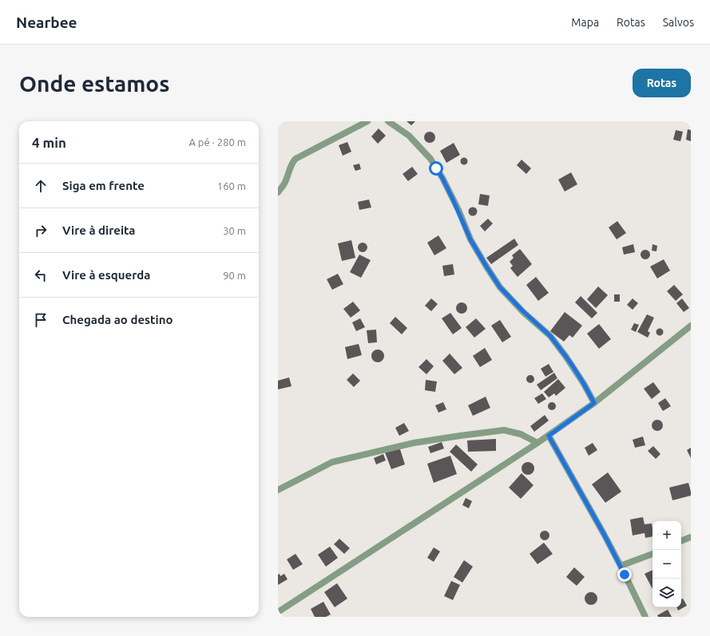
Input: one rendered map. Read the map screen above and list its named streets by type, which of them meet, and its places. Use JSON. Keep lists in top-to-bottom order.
{
  "page": {
    "header": "Nearbee",
    "nav": ["Mapa", "Rotas", "Salvos"],
    "buttons": "Rotas",
    "title": "Onde estamos",
    "heading": ["4 min", "A pé · 280 m"],
    "list": [
      ["Siga em frente", "160 m"],
      ["Vire à direita", "30 m"],
      ["Vire à esquerda", "90 m"],
      "Chegada ao destino"
    ],
    "map_buttons": ["+", "−"]
  }
}
